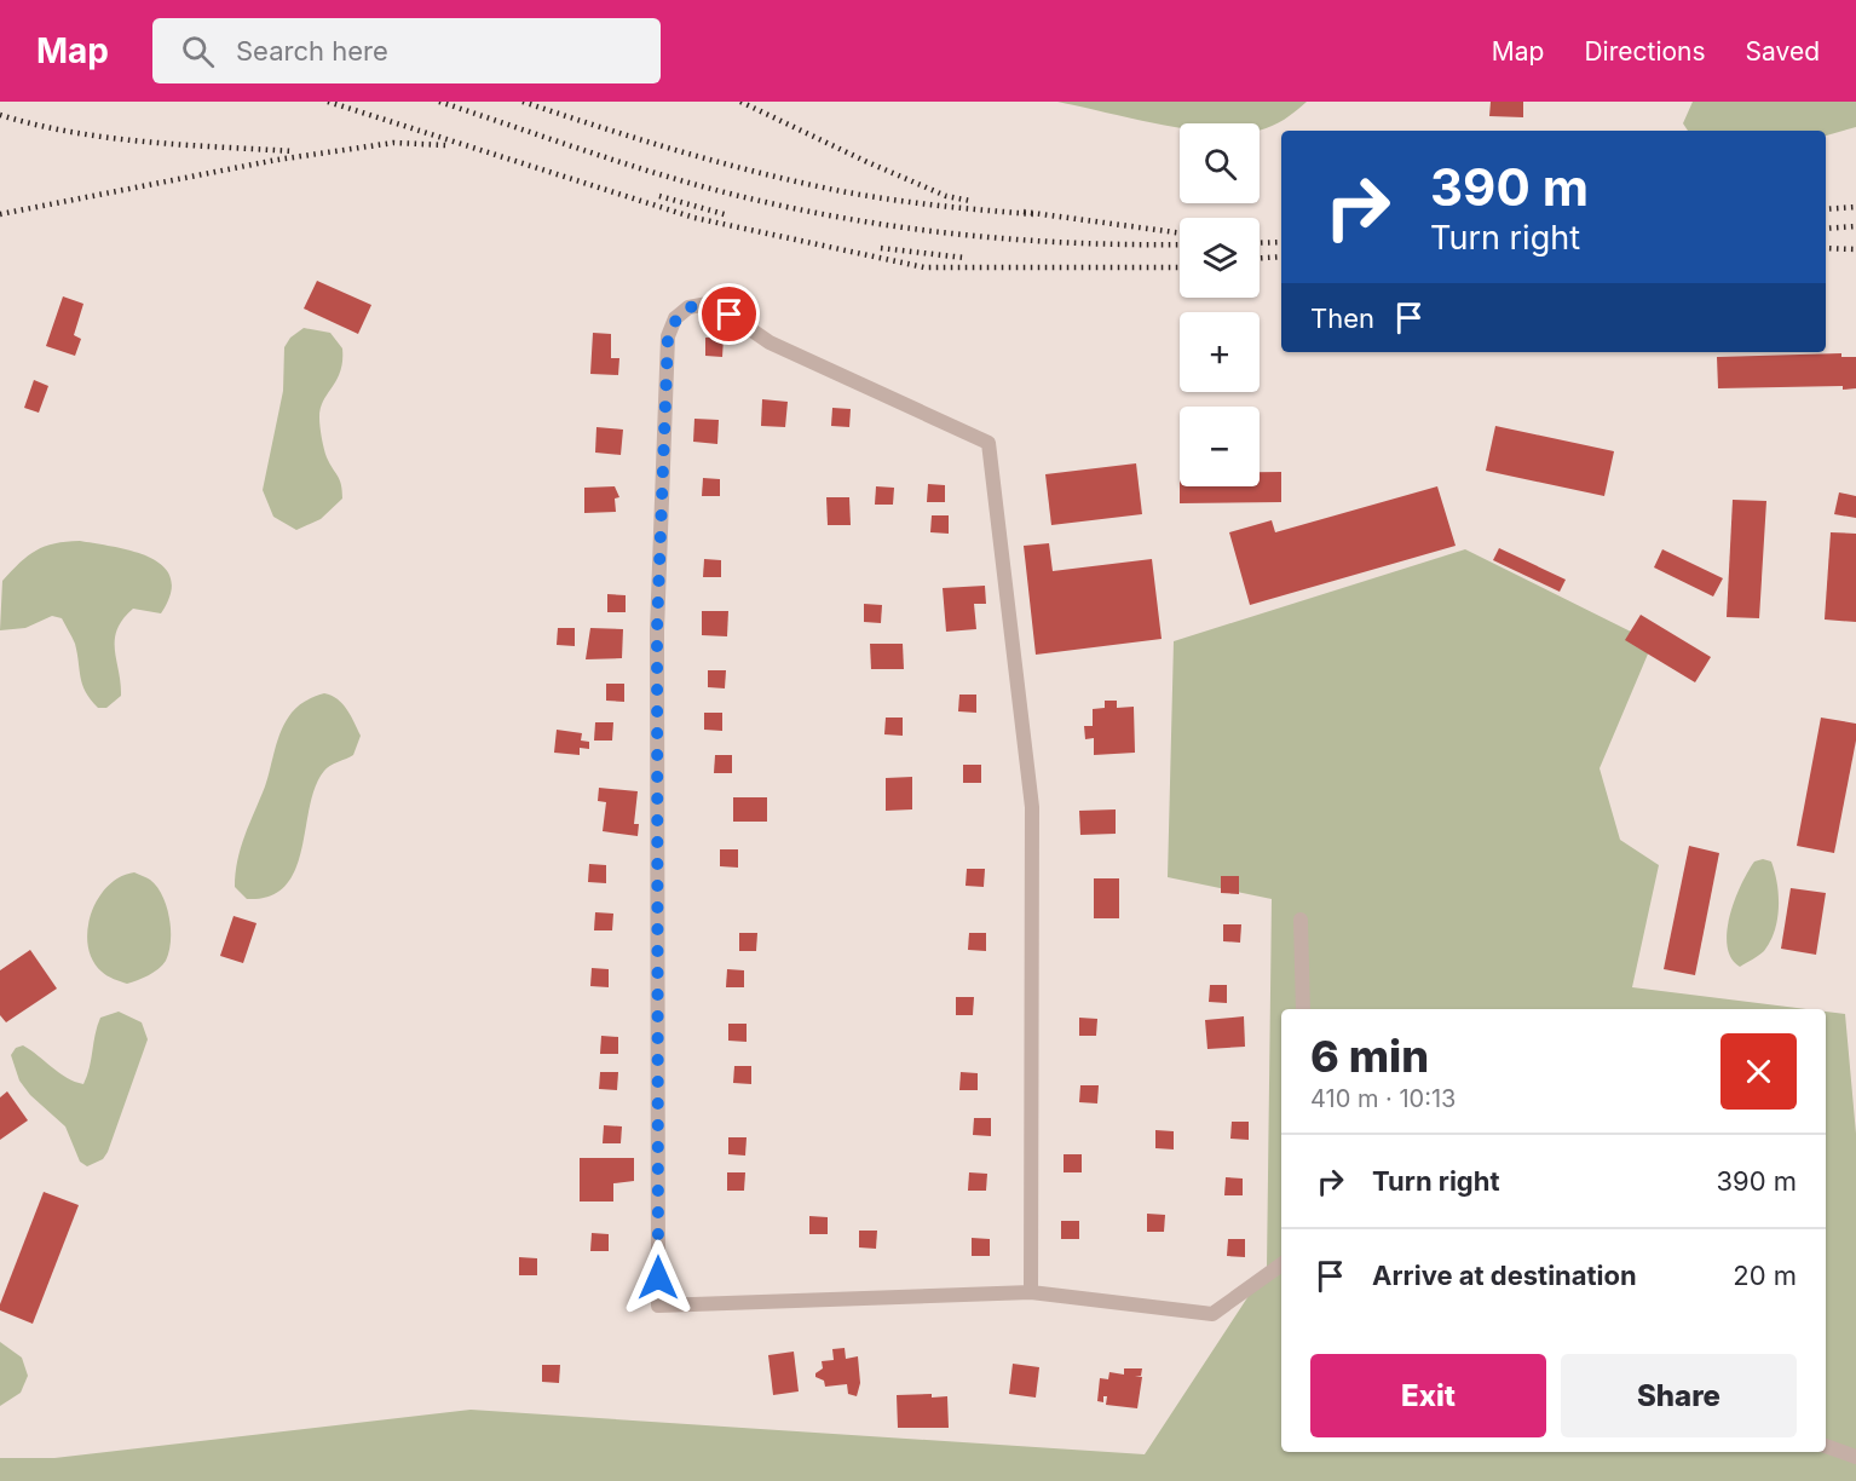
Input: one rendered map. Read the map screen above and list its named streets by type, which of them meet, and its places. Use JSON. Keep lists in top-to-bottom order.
{
  "page": {
    "header": "Map",
    "search": "Search here",
    "nav": ["Map", "Directions", "Saved"],
    "map_buttons": ["+", "−"],
    "turn": ["390 m", "Turn right"],
    "then": "Then",
    "heading": ["6 min", "410 m · 10:13"],
    "list": [
      {
        "name": "Turn right",
        "value": "390 m"
      },
      {
        "name": "Arrive at destination",
        "value": "20 m"
      }
    ],
    "buttons": ["Exit", "Share"]
  }
}
